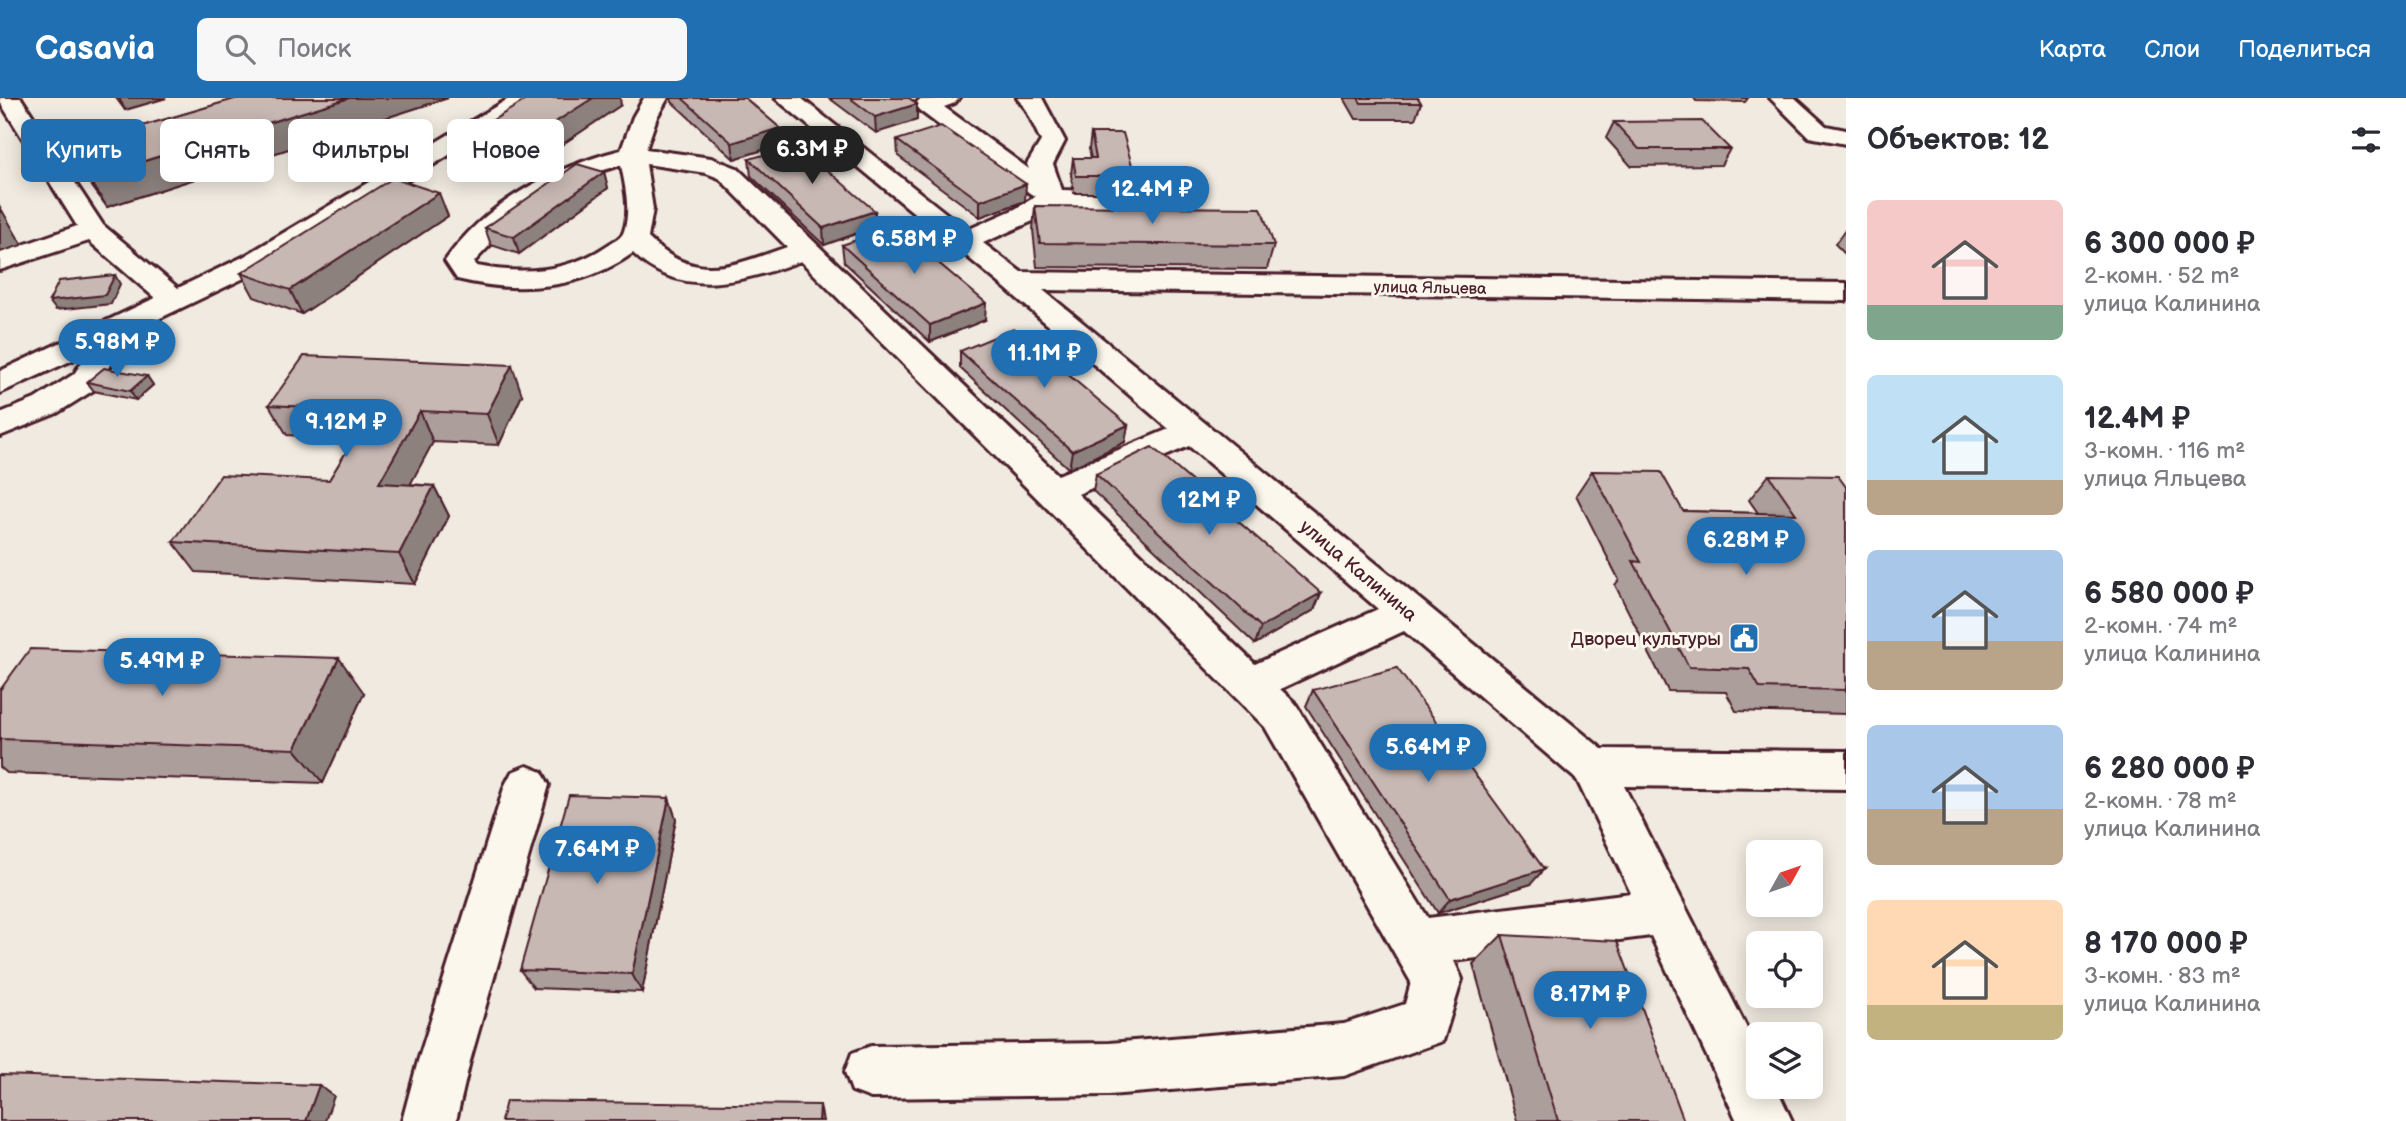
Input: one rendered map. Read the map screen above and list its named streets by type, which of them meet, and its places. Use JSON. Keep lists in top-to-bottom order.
{
  "streets": {
    "street": ["улица Яльцева", "улица Калинина"]
  },
  "crossings": [
    ["улица Яльцева", "улица Калинина"]
  ],
  "places": {
    "public building": ["Дворец культуры"]
  },
  "north": "top right",
  "page": {
    "header": "Casavia",
    "search": "Поиск",
    "nav": ["Карта", "Слои", "Поделиться"],
    "heading": "Объектов: 12",
    "chip": [
      "Купить",
      "Снять",
      "Фильтры",
      "Новое"
    ],
    "price": [
      "6.3M ₽",
      "12.4M ₽",
      "6.58M ₽",
      "5.98M ₽",
      "11.1M ₽",
      "9.12M ₽",
      "12M ₽",
      "6.28M ₽",
      "5.49M ₽",
      "5.64M ₽",
      "7.64M ₽",
      "8.17M ₽"
    ],
    "list": [
      {
        "name": "6 300 000 ₽",
        "note": "2-комн. · 52 m² · улица Калинина"
      },
      {
        "name": "12.4M ₽",
        "note": "3-комн. · 116 m² · улица Яльцева"
      },
      {
        "name": "6 580 000 ₽",
        "note": "2-комн. · 74 m² · улица Калинина"
      },
      {
        "name": "6 280 000 ₽",
        "note": "2-комн. · 78 m² · улица Калинина"
      },
      {
        "name": "8 170 000 ₽",
        "note": "3-комн. · 83 m² · улица Калинина"
      }
    ]
  }
}
